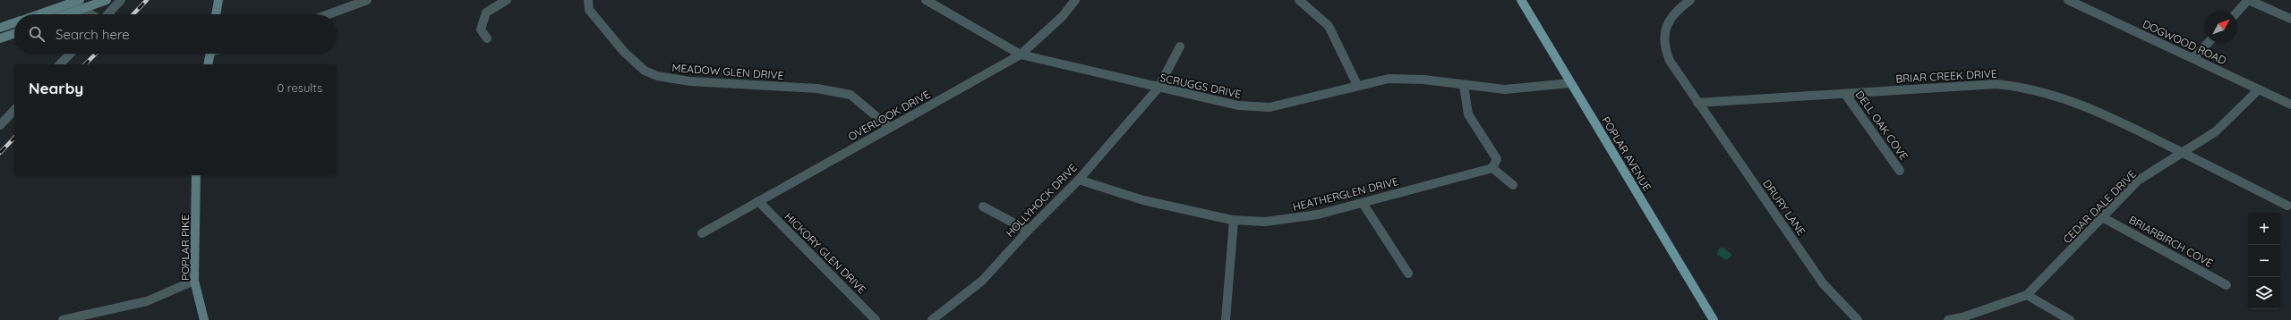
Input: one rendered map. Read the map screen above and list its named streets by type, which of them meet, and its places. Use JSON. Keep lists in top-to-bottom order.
{
  "streets": {
    "main road": ["POPLAR AVENUE", "POPLAR PIKE"],
    "street": [
      "DOGWOOD ROAD",
      "MEADOW GLEN DRIVE",
      "BRIAR CREEK DRIVE",
      "SCRUGGS DRIVE",
      "OVERLOOK DRIVE",
      "DELL OAK COVE",
      "HEATHERGLEN DRIVE",
      "HOLLYHOCK DRIVE",
      "CEDAR DALE DRIVE",
      "DRURY LANE",
      "BRIARBIRCH COVE",
      "HICKORY GLEN DRIVE"
    ]
  },
  "crossings": [
    ["DOGWOOD ROAD", "CEDAR DALE DRIVE"],
    ["MEADOW GLEN DRIVE", "OVERLOOK DRIVE"],
    ["BRIAR CREEK DRIVE", "DELL OAK COVE"],
    ["BRIAR CREEK DRIVE", "CEDAR DALE DRIVE"],
    ["BRIAR CREEK DRIVE", "DRURY LANE"],
    ["SCRUGGS DRIVE", "OVERLOOK DRIVE"],
    ["SCRUGGS DRIVE", "POPLAR AVENUE"],
    ["SCRUGGS DRIVE", "HOLLYHOCK DRIVE"],
    ["OVERLOOK DRIVE", "HICKORY GLEN DRIVE"],
    ["HEATHERGLEN DRIVE", "HOLLYHOCK DRIVE"],
    ["CEDAR DALE DRIVE", "BRIARBIRCH COVE"]
  ],
  "north": "top right",
  "page": {
    "search": "Search here",
    "heading": ["Nearby", "0 results"],
    "map_buttons": ["+", "−"]
  }
}
